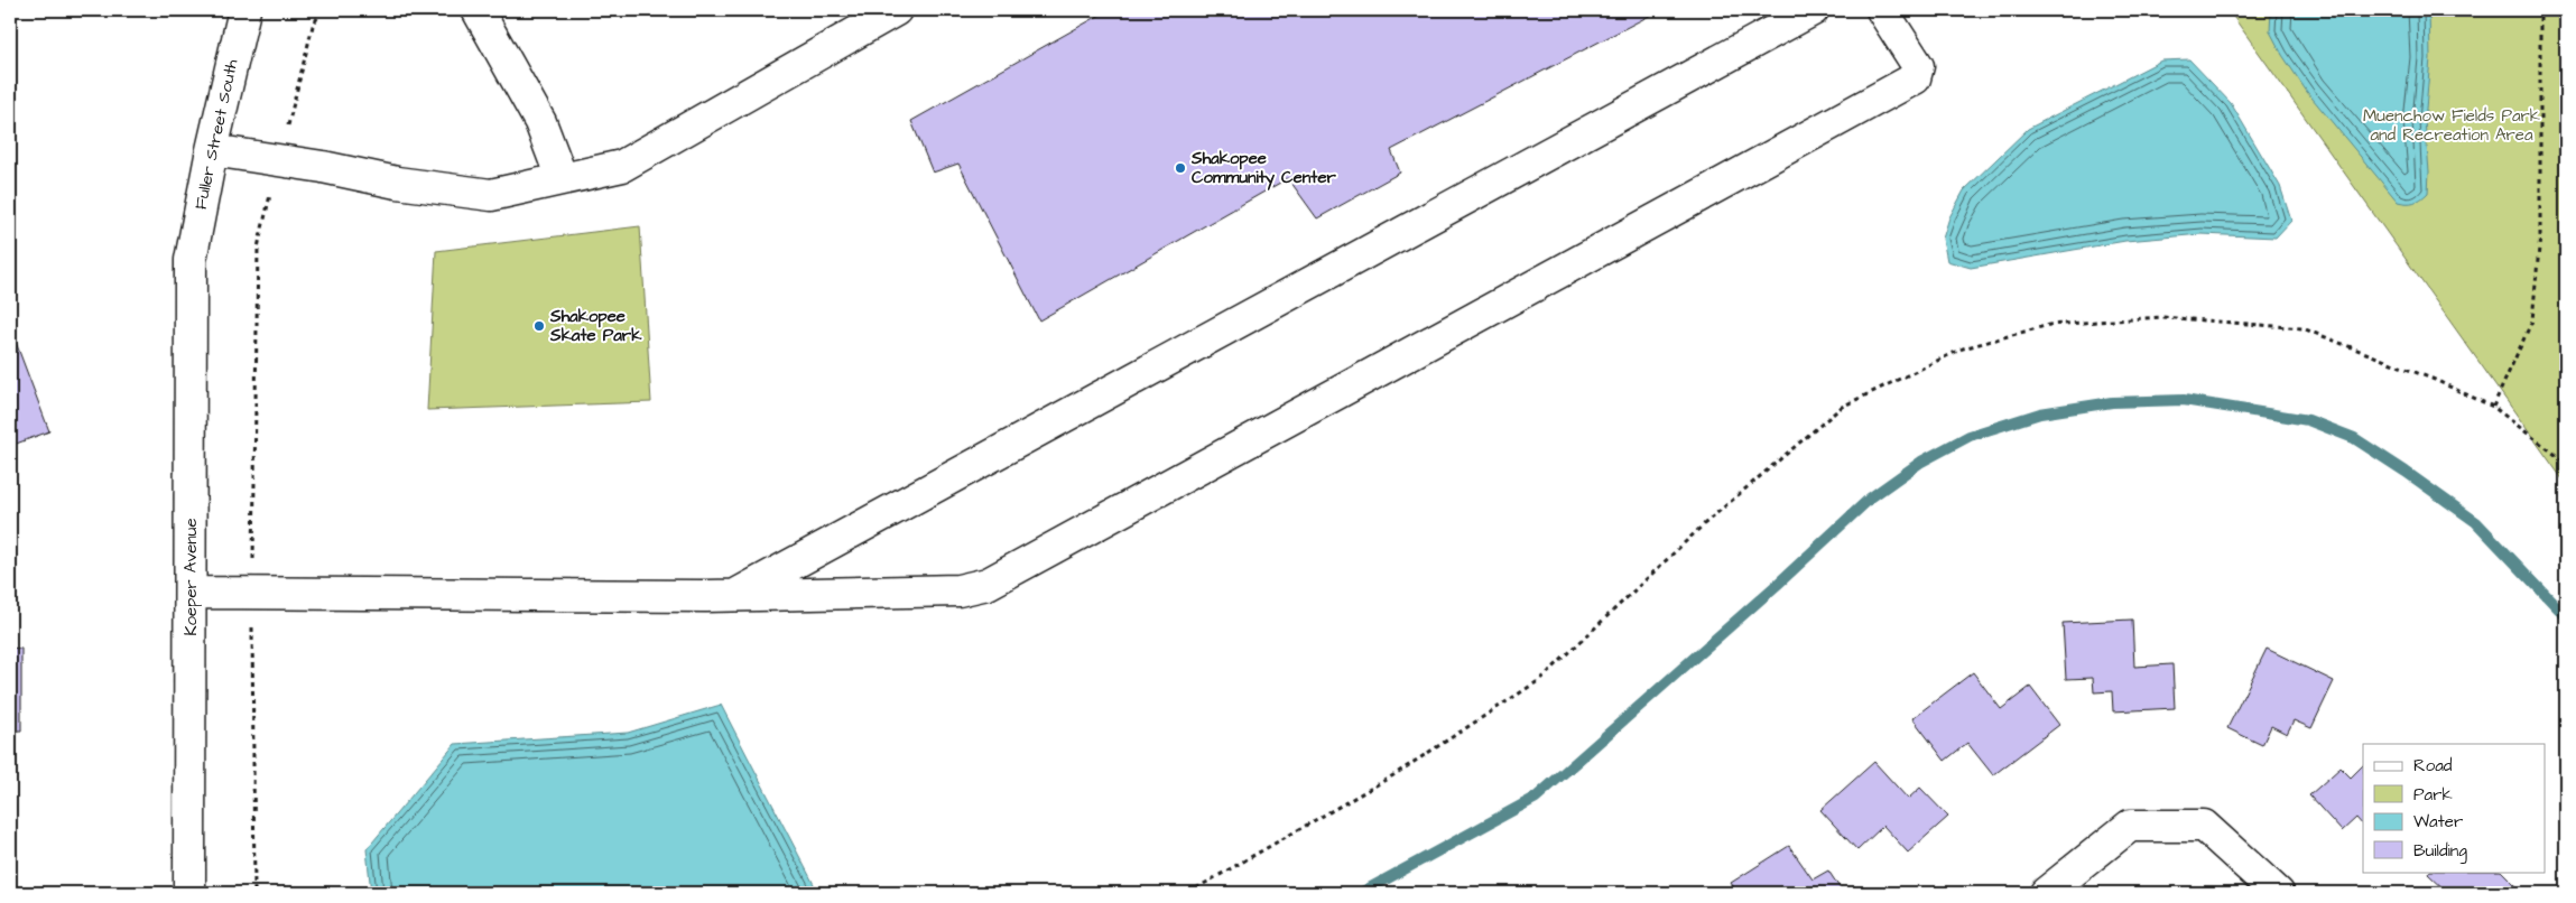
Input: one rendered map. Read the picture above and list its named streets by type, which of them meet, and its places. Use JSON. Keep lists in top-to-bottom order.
{
  "streets": {
    "street": ["Fuller Street South", "Koeper Avenue"]
  },
  "crossings": [
    ["Fuller Street South", "Koeper Avenue"]
  ],
  "parks": ["Muenchow Fields Park and Recreation Area"],
  "places": ["Shakopee Community Center", "Shakopee Skate Park"],
  "legend": [
    "Road",
    "Park",
    "Water",
    "Building"
  ]
}
